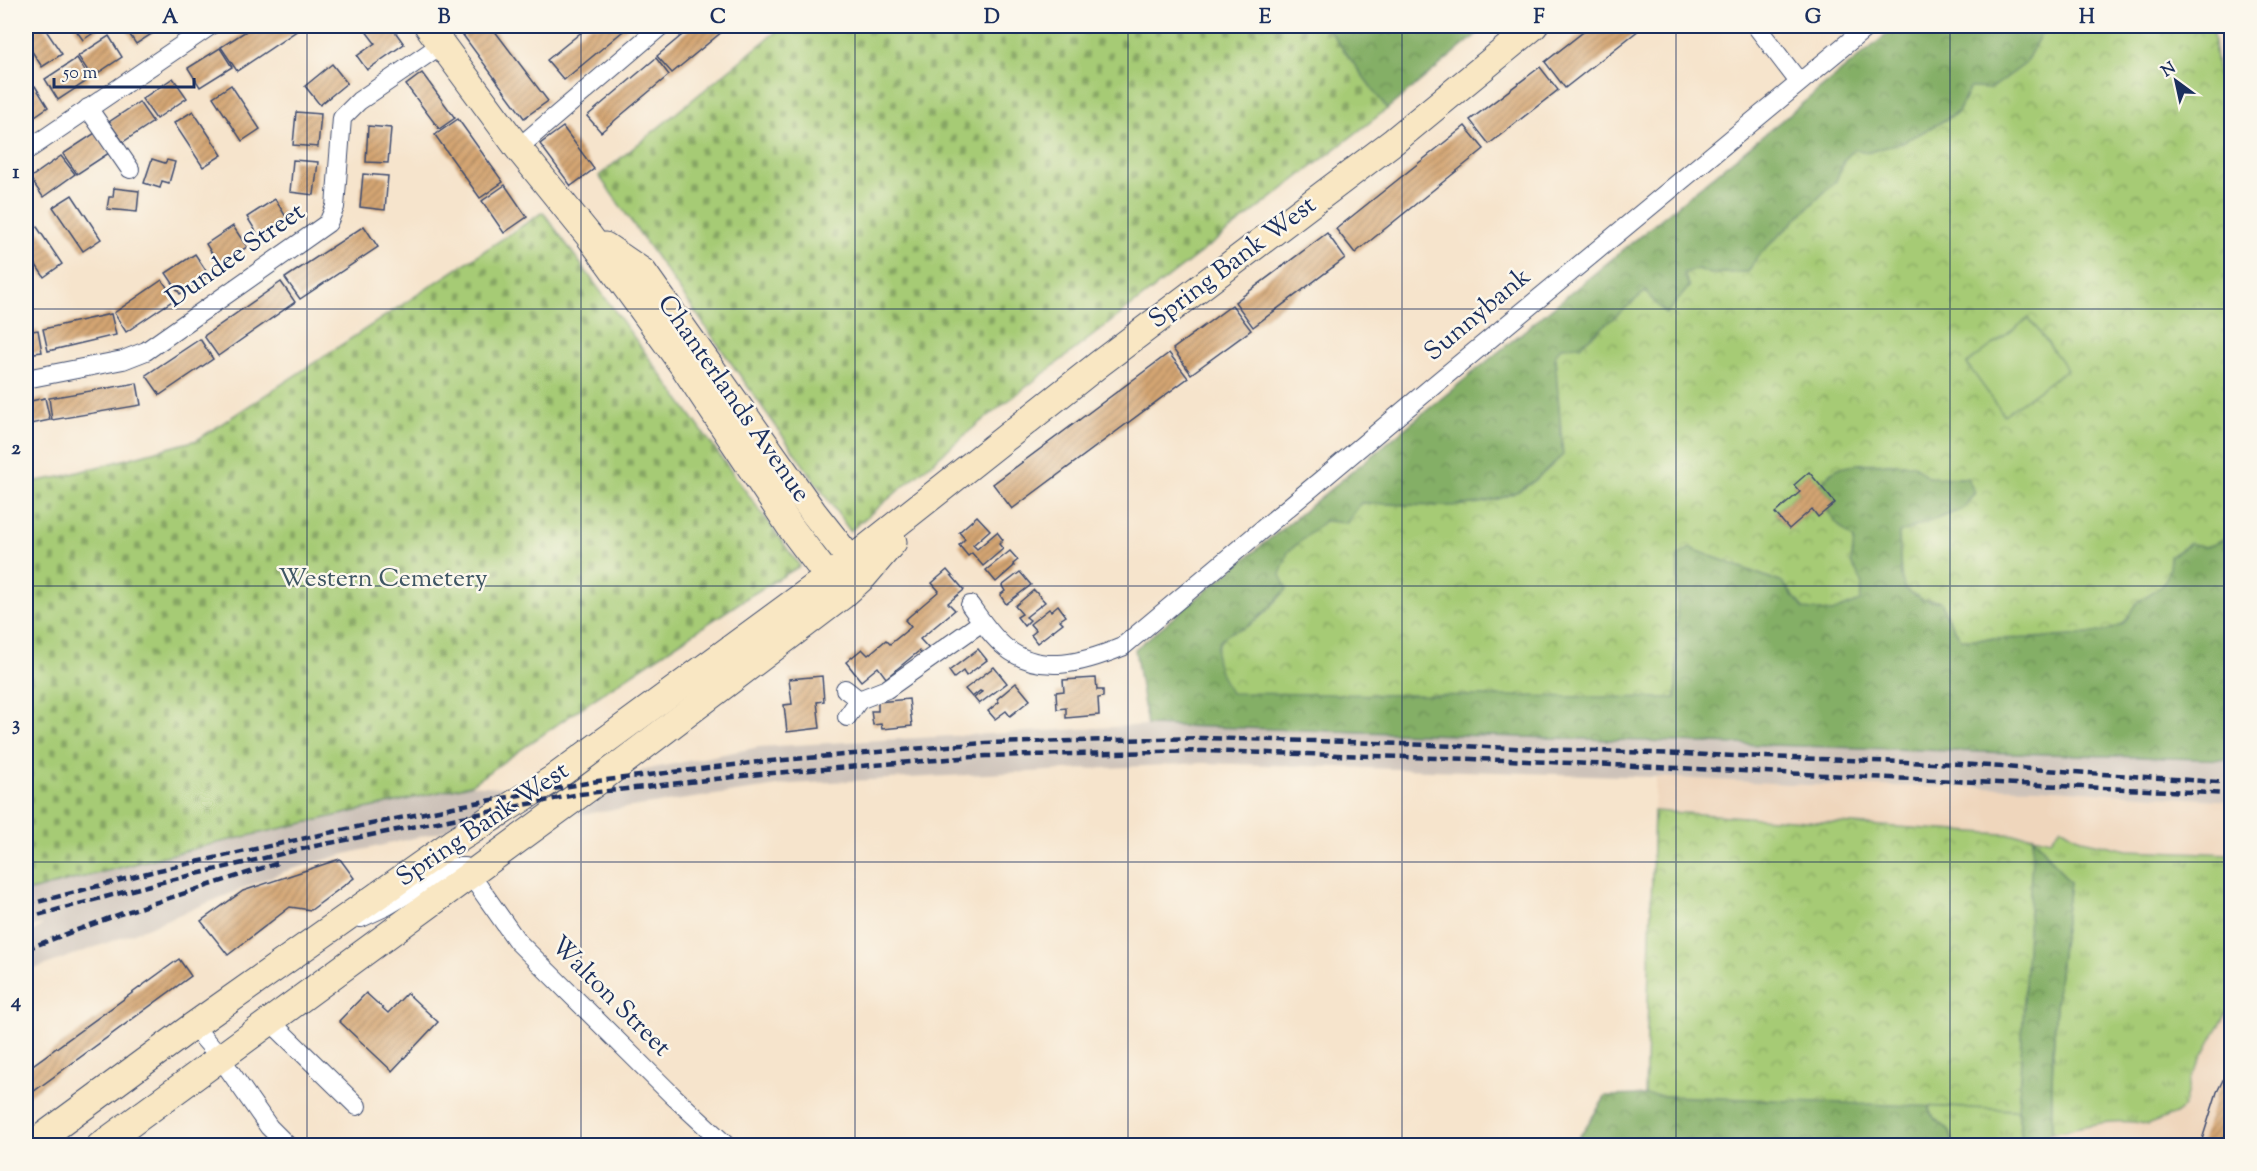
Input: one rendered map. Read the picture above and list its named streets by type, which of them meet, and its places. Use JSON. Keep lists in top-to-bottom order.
{
  "streets": {
    "street": [
      "Dundee Street",
      "Spring Bank West",
      "Sunnybank",
      "Chanterlands Avenue",
      "Walton Street"
    ]
  },
  "crossings": [
    ["Dundee Street", "Chanterlands Avenue"],
    ["Spring Bank West", "Chanterlands Avenue"],
    ["Spring Bank West", "Walton Street"]
  ],
  "parks": ["Western Cemetery"],
  "scale_bar": "50 m",
  "north": "top left",
  "grid": {
    "columns": [
      "A",
      "B",
      "C",
      "D",
      "E",
      "F",
      "G",
      "H"
    ],
    "rows": [
      "1",
      "2",
      "3",
      "4"
    ]
  }
}
